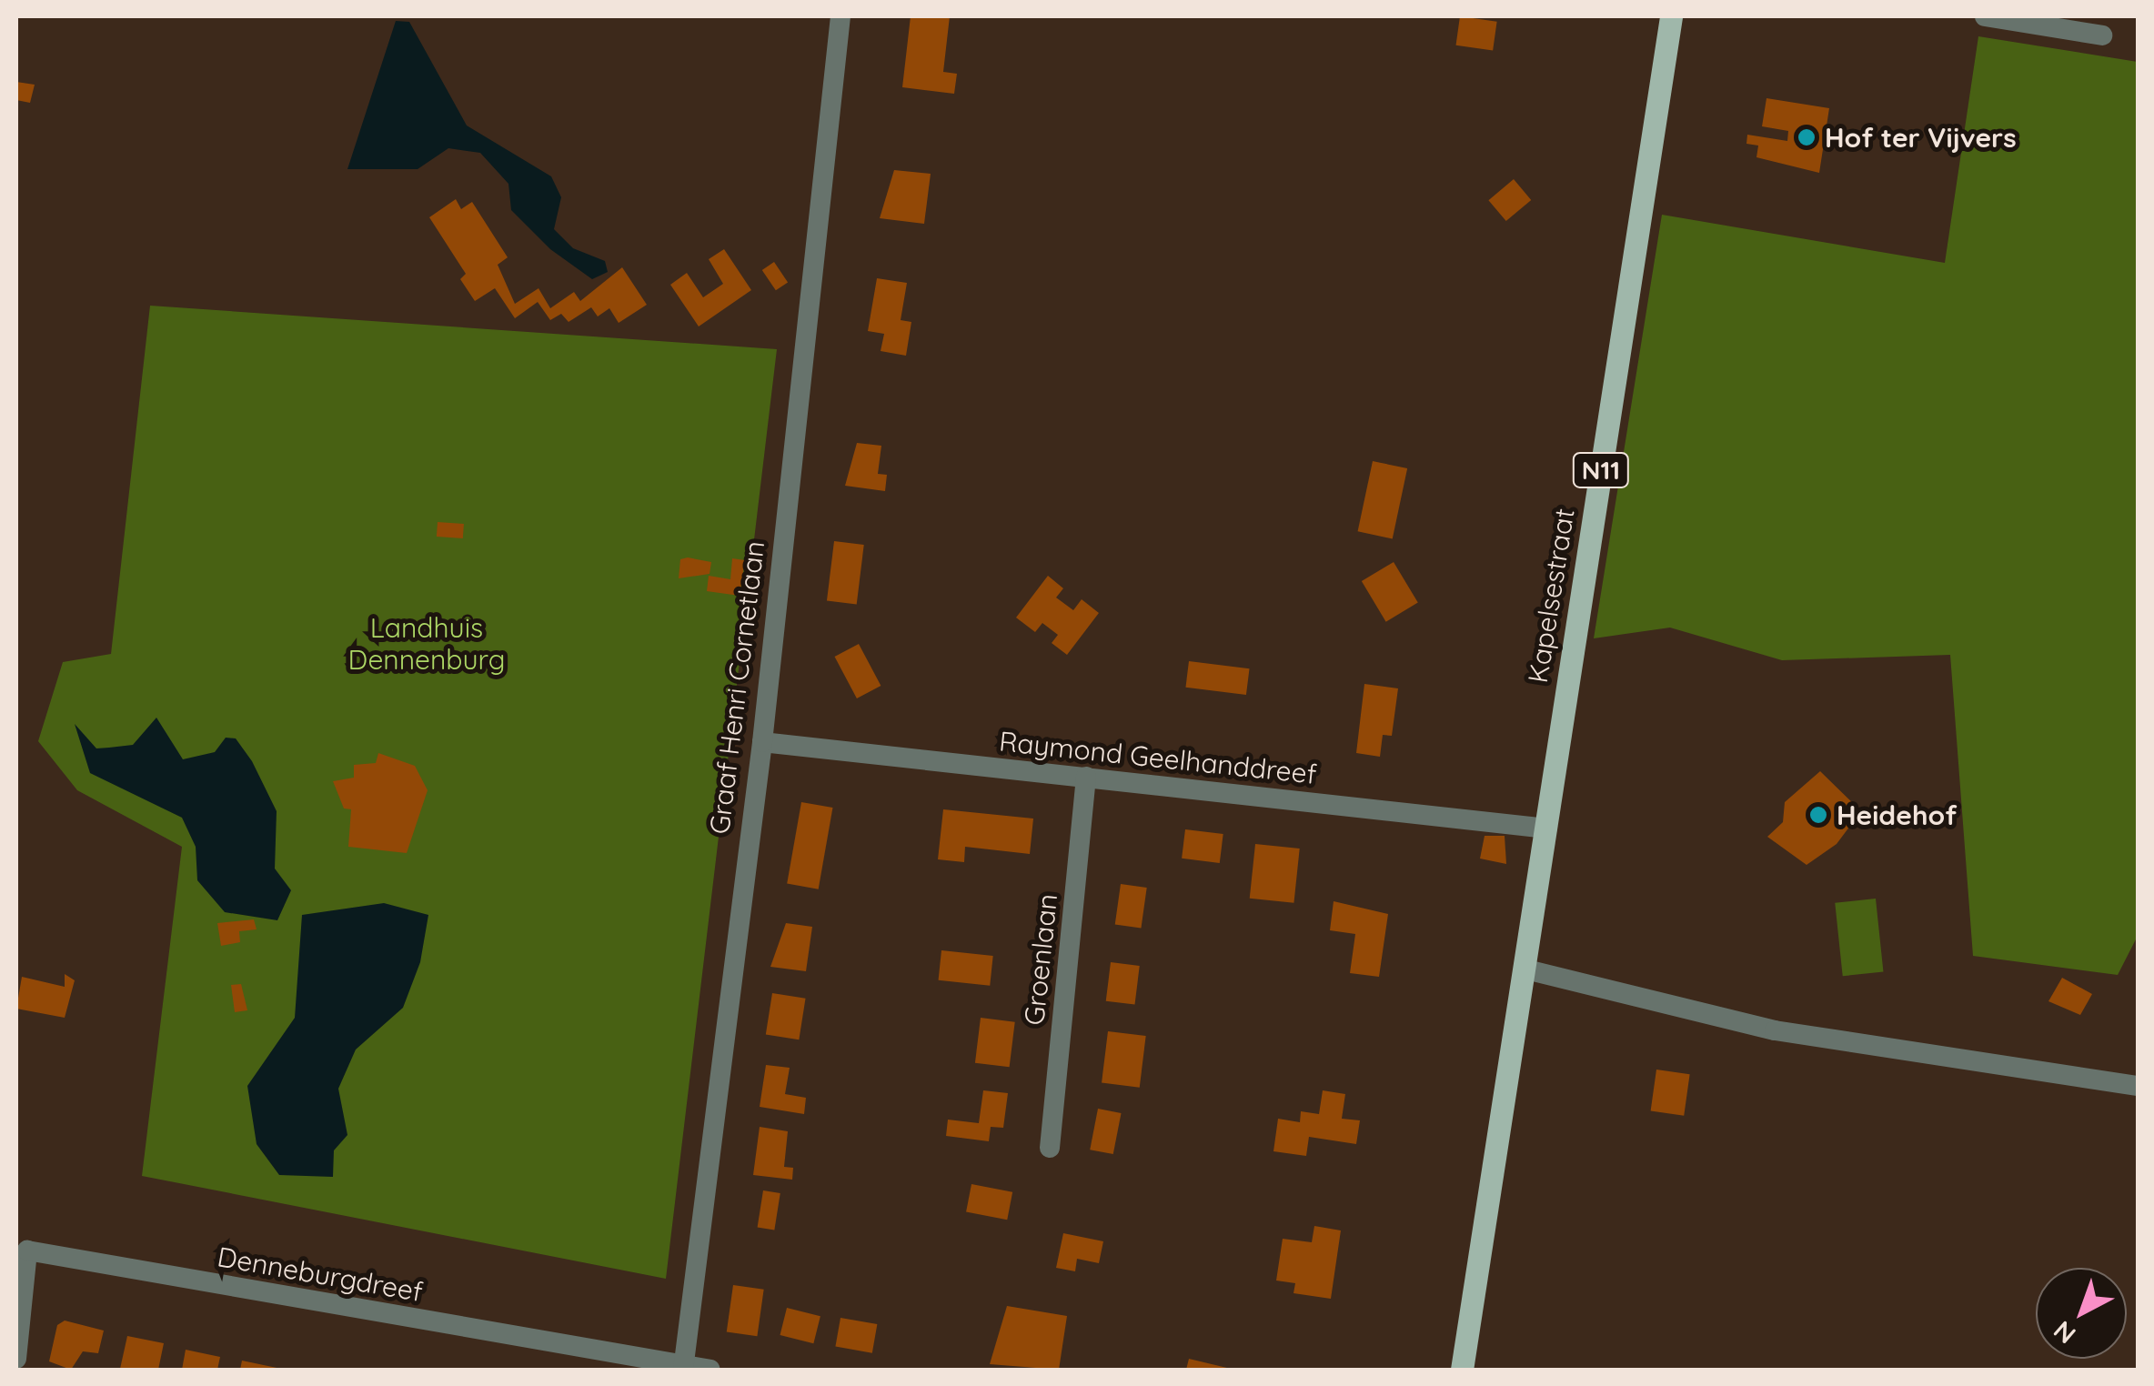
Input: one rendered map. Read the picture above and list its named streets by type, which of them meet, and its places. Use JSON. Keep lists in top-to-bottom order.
{
  "streets": {
    "main road": ["N11", "Kapelsestraat"],
    "street": [
      "Graaf Henri Cornetlaan",
      "Raymond Geelhanddreef",
      "Groenlaan",
      "Denneburgdreef"
    ]
  },
  "crossings": [
    ["Kapelsestraat", "Raymond Geelhanddreef"],
    ["Graaf Henri Cornetlaan", "Raymond Geelhanddreef"],
    ["Graaf Henri Cornetlaan", "Denneburgdreef"],
    ["Raymond Geelhanddreef", "Groenlaan"]
  ],
  "parks": ["Landhuis Dennenburg"],
  "places": ["Hof ter Vijvers", "Heidehof"],
  "north": "bottom left"
}
